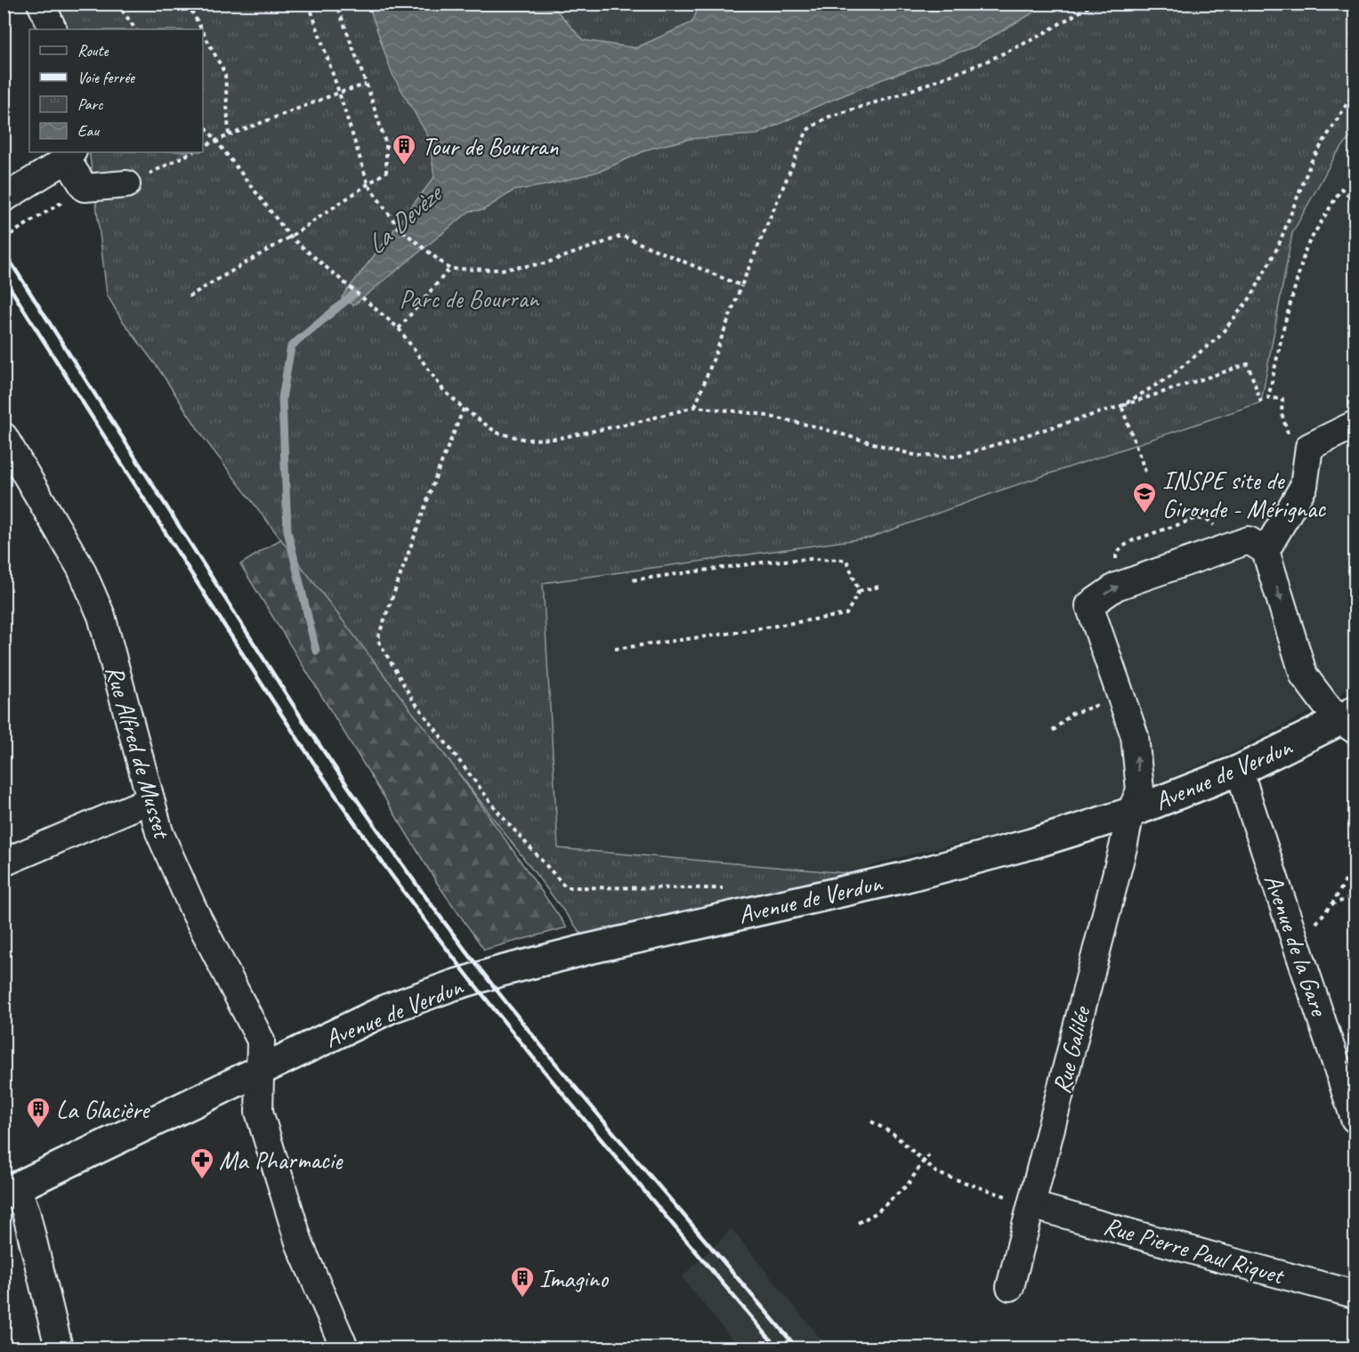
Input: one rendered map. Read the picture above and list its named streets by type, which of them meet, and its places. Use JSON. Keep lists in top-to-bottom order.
{
  "streets": {
    "main road": ["Avenue de Verdun"],
    "street": [
      "Rue Alfred de Musset",
      "Avenue de la Gare",
      "Rue Galilée",
      "Rue Pierre Paul Riquet"
    ]
  },
  "crossings": [
    ["Rue Alfred de Musset", "Avenue de Verdun"],
    ["Avenue de Verdun", "Avenue de la Gare"],
    ["Avenue de Verdun", "Rue Galilée"],
    ["Rue Galilée", "Rue Pierre Paul Riquet"]
  ],
  "water": ["La Devèze"],
  "parks": ["Parc de Bourran"],
  "places": {
    "building": ["Tour de Bourran", "La Glacière", "Imagino"],
    "school or university": ["INSPE site de Gironde - Mérignac"],
    "pharmacy": ["Ma Pharmacie"]
  },
  "legend": [
    "Route",
    "Voie ferrée",
    "Parc",
    "Eau"
  ]
}
